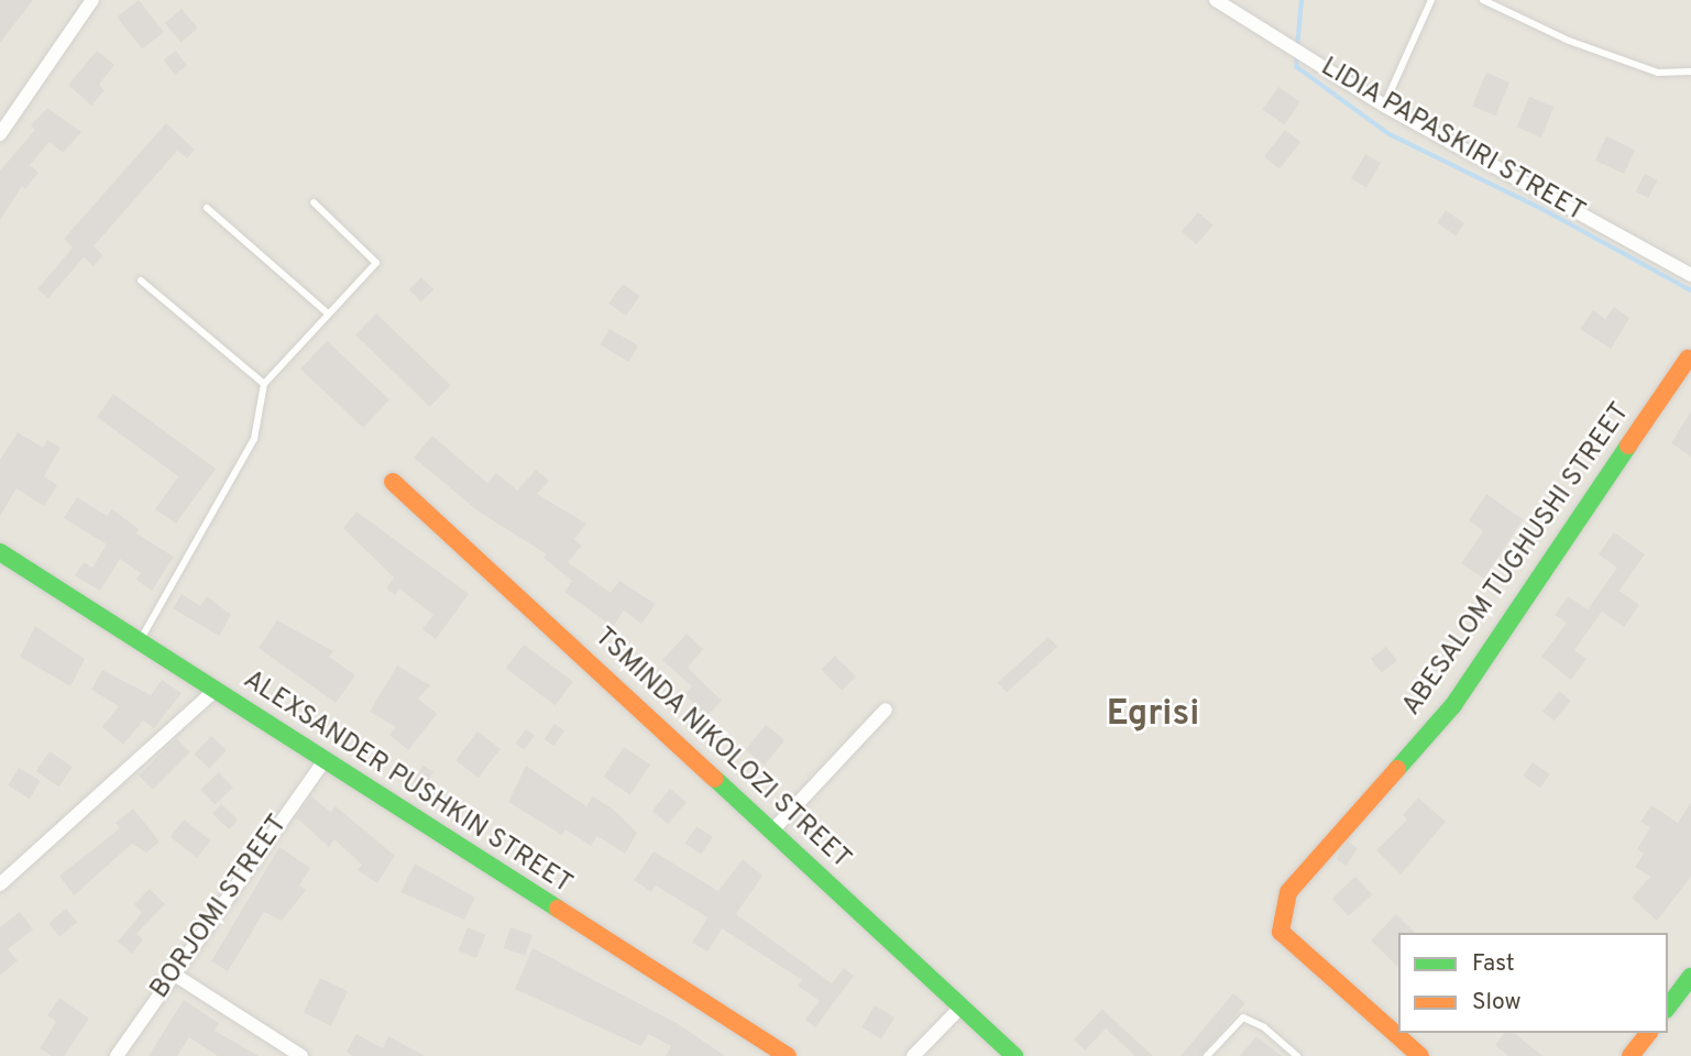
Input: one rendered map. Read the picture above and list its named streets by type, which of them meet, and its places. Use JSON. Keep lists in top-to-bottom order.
{
  "streets": {
    "main road": ["ABESALOM TUGHUSHI STREET", "TSMINDA NIKOLOZI STREET", "ALEXSANDER PUSHKIN STREET"],
    "street": ["LIDIA PAPASKIRI STREET", "BORJOMI STREET"]
  },
  "crossings": [
    ["ALEXSANDER PUSHKIN STREET", "BORJOMI STREET"]
  ],
  "districts": ["Egrisi"],
  "legend": ["Fast", "Slow"]
}
